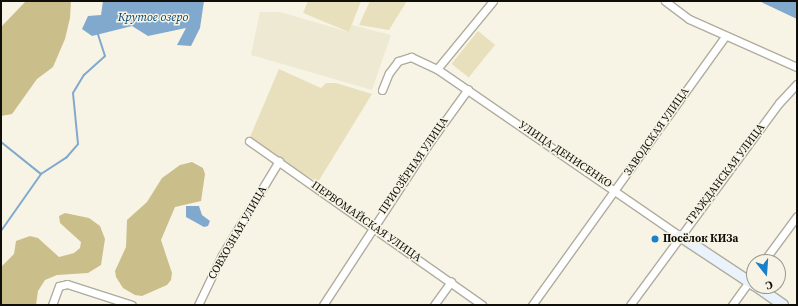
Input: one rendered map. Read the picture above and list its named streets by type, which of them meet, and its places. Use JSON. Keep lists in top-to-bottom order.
{
  "streets": {
    "street": [
      "ЗАВОДСКАЯ УЛИЦА",
      "УЛИЦА ДЕНИСЕНКО",
      "ПРИОЗЁРНАЯ УЛИЦА",
      "ГРАЖДАНСКАЯ УЛИЦА",
      "ПЕРВОМАЙСКАЯ УЛИЦА",
      "СОВХОЗНАЯ УЛИЦА"
    ]
  },
  "crossings": [
    ["ЗАВОДСКАЯ УЛИЦА", "УЛИЦА ДЕНИСЕНКО"],
    ["УЛИЦА ДЕНИСЕНКО", "ПРИОЗЁРНАЯ УЛИЦА"],
    ["УЛИЦА ДЕНИСЕНКО", "ГРАЖДАНСКАЯ УЛИЦА"],
    ["ПРИОЗЁРНАЯ УЛИЦА", "ПЕРВОМАЙСКАЯ УЛИЦА"],
    ["ПЕРВОМАЙСКАЯ УЛИЦА", "СОВХОЗНАЯ УЛИЦА"]
  ],
  "water": ["Крутое озеро"],
  "places": ["Посёлок КИЗа"],
  "north": "bottom"
}
